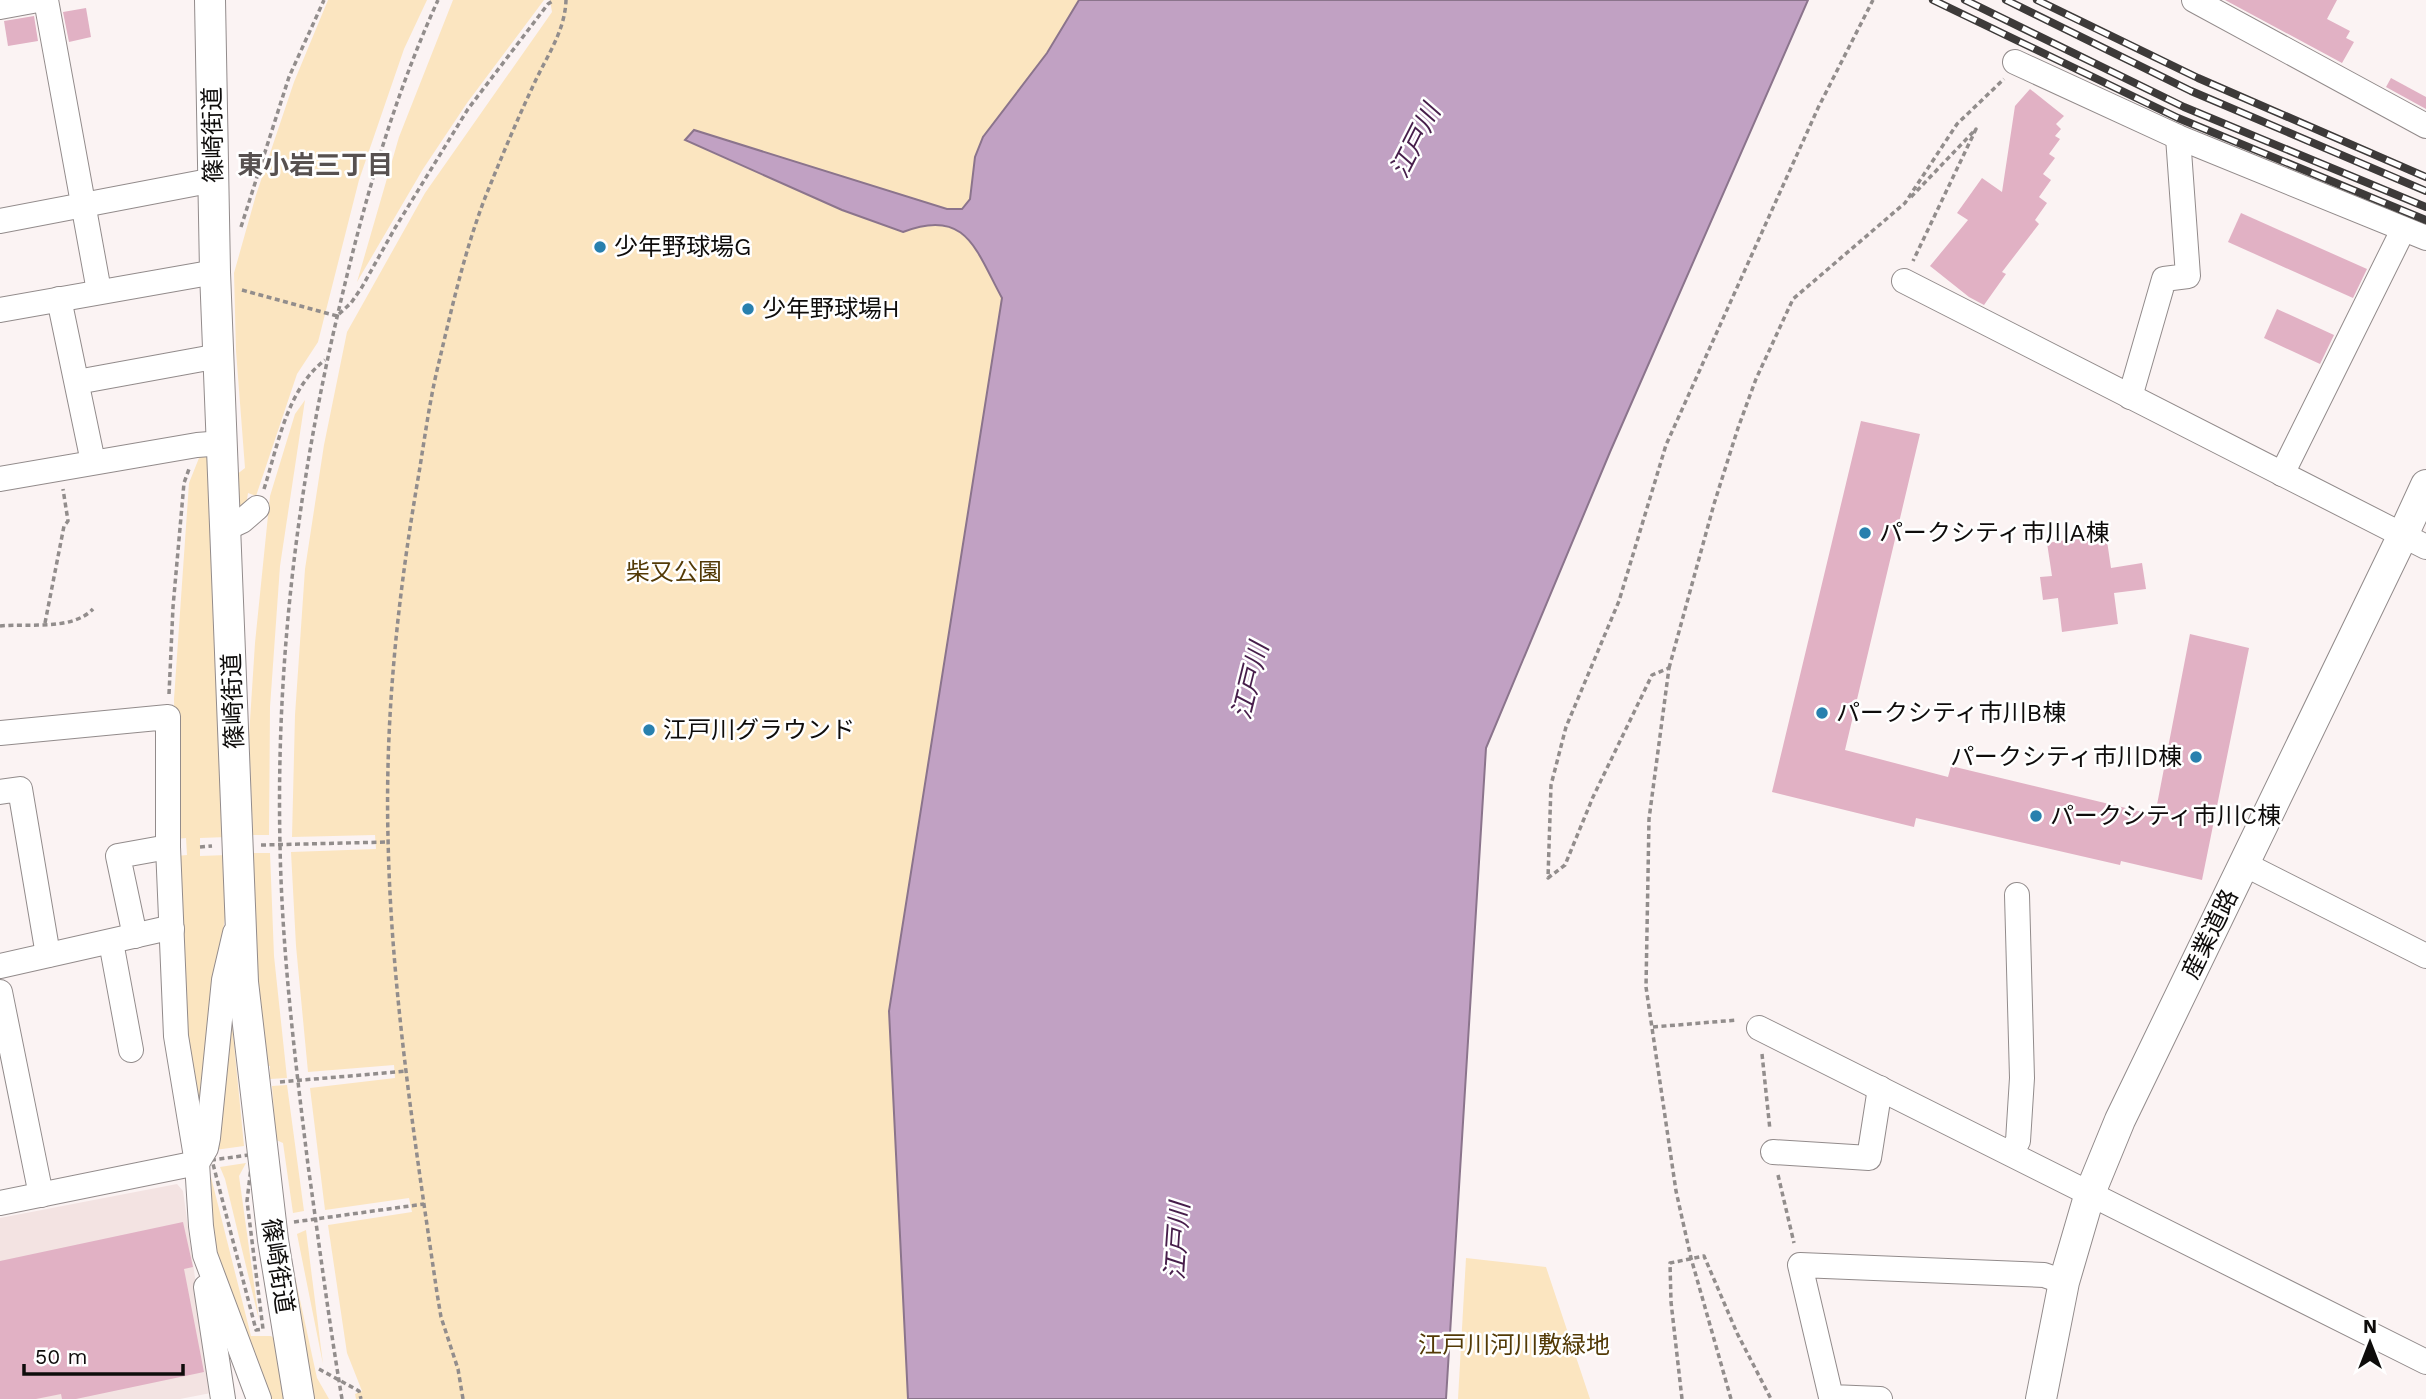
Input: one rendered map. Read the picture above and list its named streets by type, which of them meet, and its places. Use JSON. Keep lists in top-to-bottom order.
{
  "streets": {
    "main road": ["篠崎街道", "産業道路"]
  },
  "districts": ["東小岩三丁目"],
  "water": ["江戸川"],
  "parks": ["柴又公園", "江戸川河川敷緑地"],
  "places": [
    "少年野球場G",
    "少年野球場H",
    "パークシティ市川A棟",
    "パークシティ市川B棟",
    "江戸川グラウンド",
    "パークシティ市川D棟",
    "パークシティ市川C棟"
  ],
  "scale_bar": "50 m",
  "north": "top"
}
